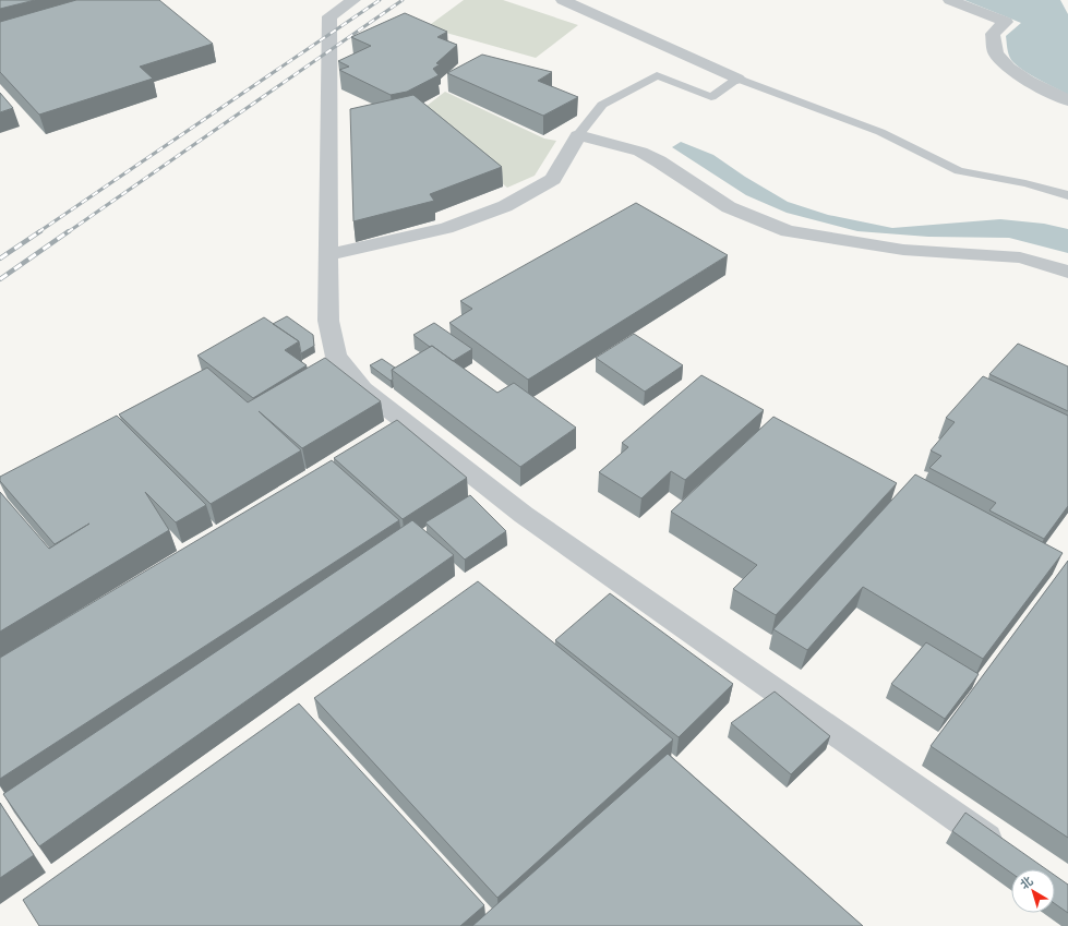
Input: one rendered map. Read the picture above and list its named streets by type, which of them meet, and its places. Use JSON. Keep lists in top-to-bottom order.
{
  "north": "top left"
}
